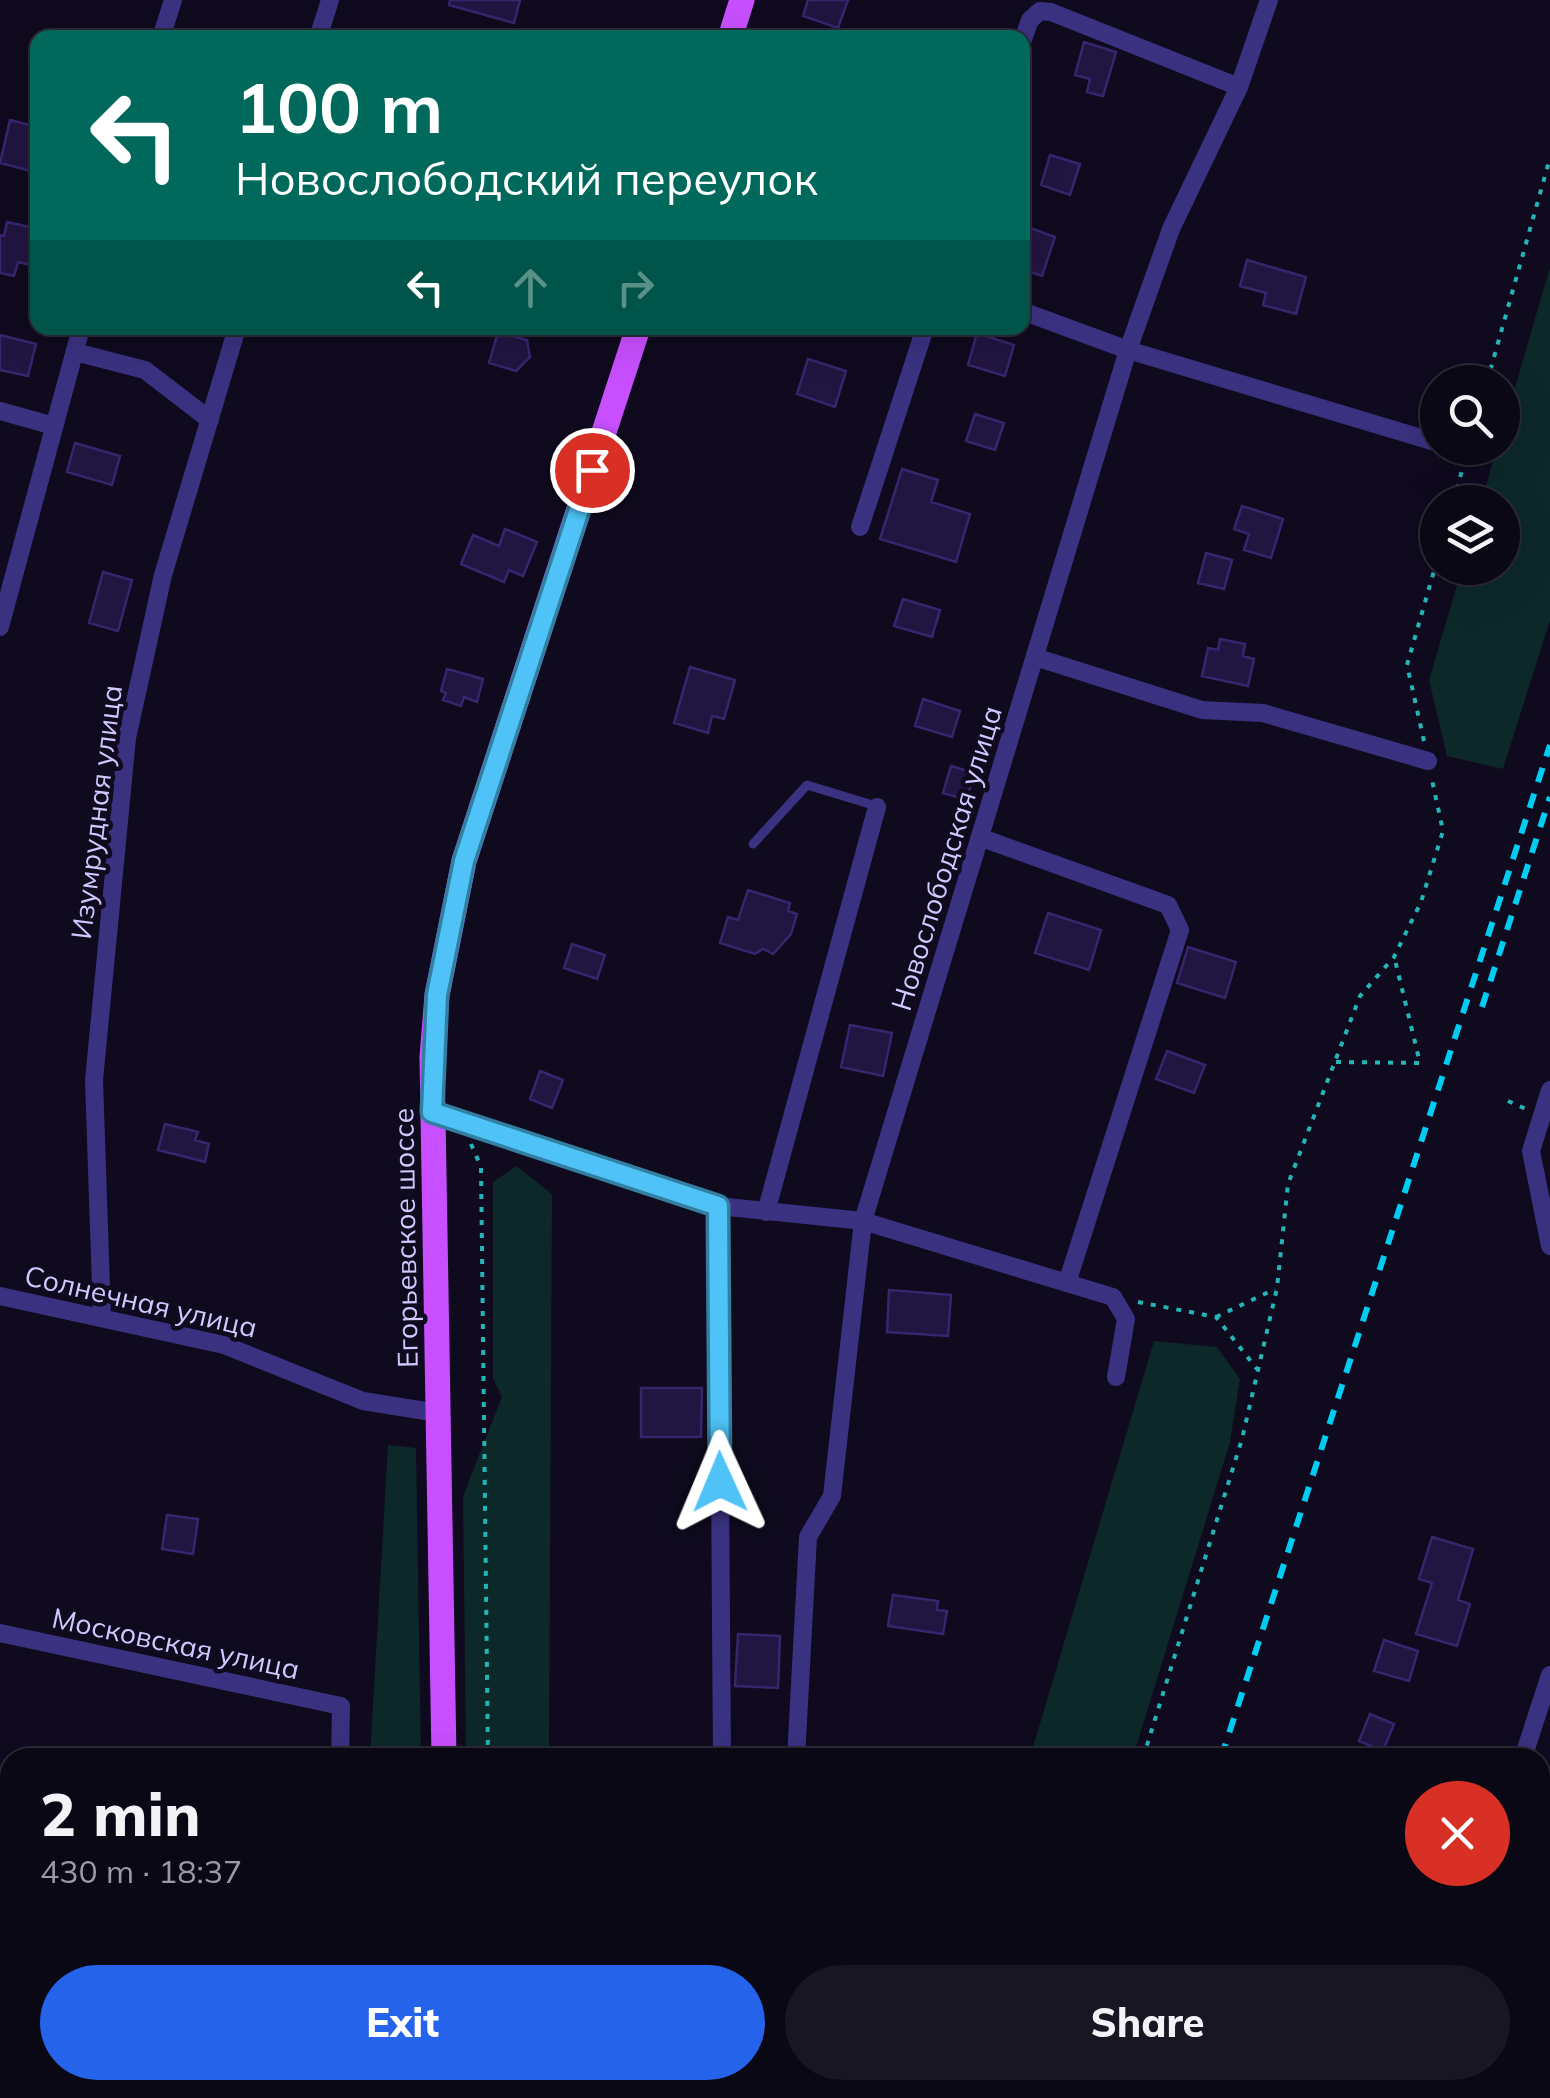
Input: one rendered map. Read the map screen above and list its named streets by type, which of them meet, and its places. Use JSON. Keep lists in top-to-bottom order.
{
  "streets": {
    "main road": ["Егорьевское шоссе"],
    "street": [
      "Изумрудная улица",
      "Новослободская улица",
      "Солнечная улица",
      "Московская улица"
    ]
  },
  "crossings": [
    ["Изумрудная улица", "Солнечная улица"],
    ["Егорьевское шоссе", "Солнечная улица"]
  ],
  "page": {
    "turn": ["100 m", "Новослободский переулок"],
    "heading": ["2 min", "430 m · 18:37"],
    "buttons": ["Exit", "Share"]
  }
}
